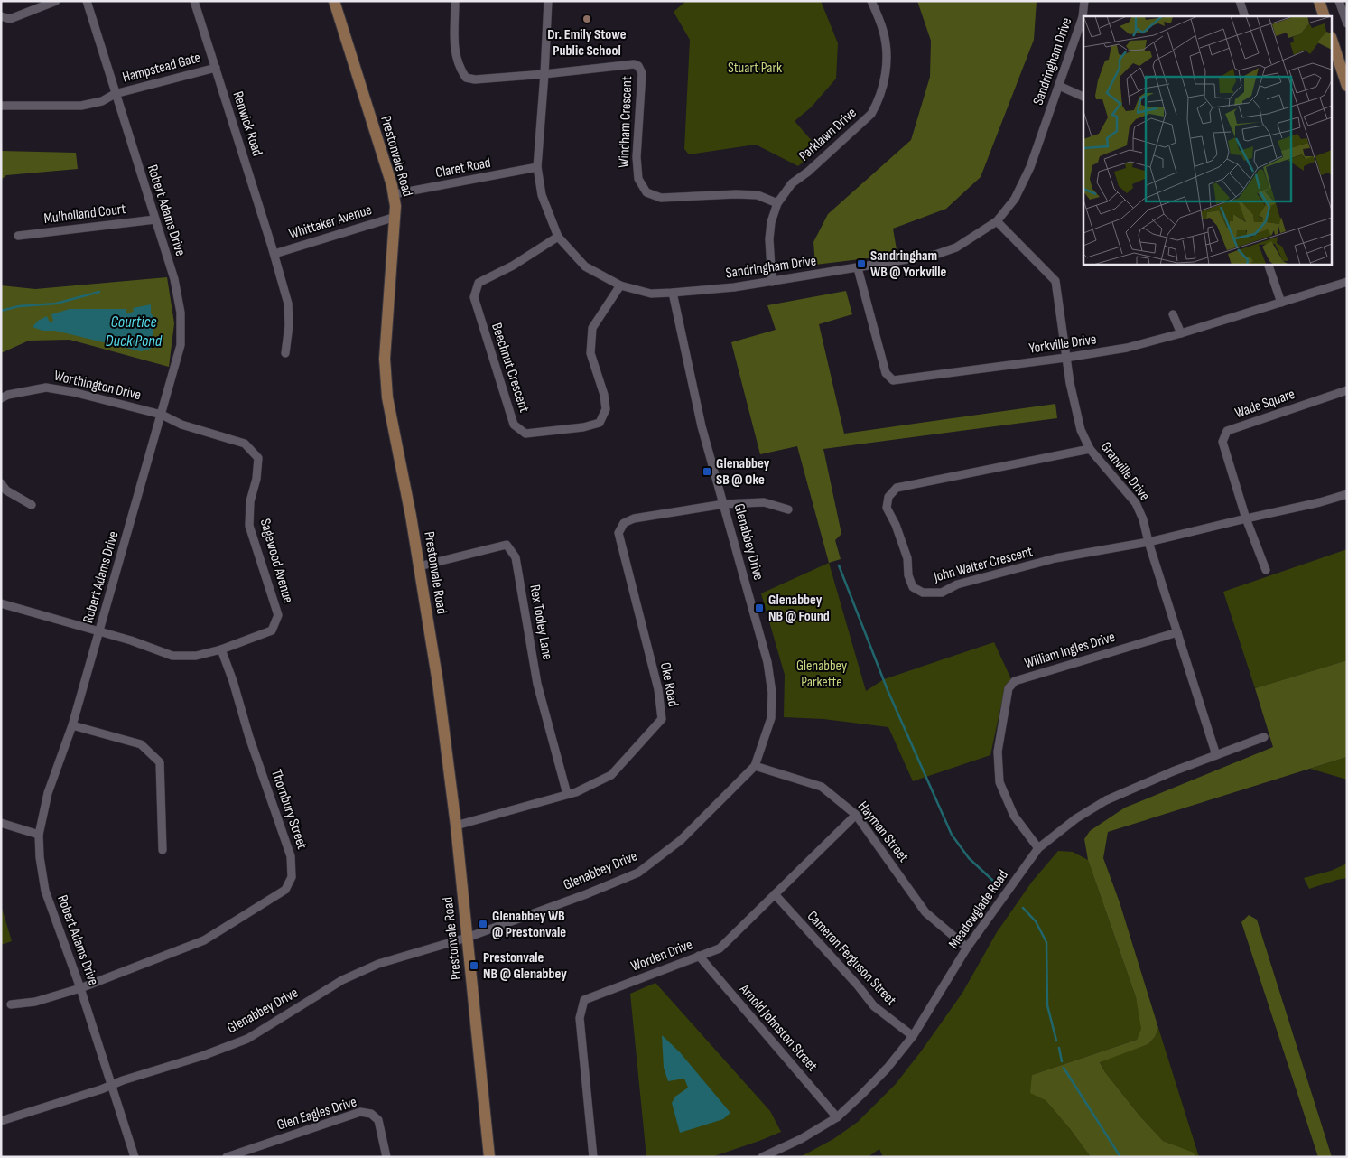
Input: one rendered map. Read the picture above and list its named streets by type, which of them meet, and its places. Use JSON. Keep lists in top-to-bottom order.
{
  "streets": {
    "street": [
      "Sandringham Drive",
      "Hampstead Gate",
      "Windham Crescent",
      "Renwick Road",
      "Parklawn Drive",
      "Prestonvale Road",
      "Claret Road",
      "Robert Adams Drive",
      "Mulholland Court",
      "Whittaker Avenue",
      "Yorkville Drive",
      "Beechnut Crescent",
      "Worthington Drive",
      "Wade Square",
      "Granville Drive",
      "Glenabbey Drive",
      "Sagewood Avenue",
      "John Walter Crescent",
      "Rex Tooley Lane",
      "William Ingles Drive",
      "Oke Road",
      "Thornbury Street",
      "Hayman Street",
      "Meadowglade Road",
      "Worden Drive",
      "Cameron Ferguson Street",
      "Arnold Johnston Street",
      "Glen Eagles Drive"
    ]
  },
  "crossings": [
    ["Sandringham Drive", "Windham Crescent"],
    ["Sandringham Drive", "Parklawn Drive"],
    ["Sandringham Drive", "Claret Road"],
    ["Sandringham Drive", "Yorkville Drive"],
    ["Sandringham Drive", "Beechnut Crescent"],
    ["Sandringham Drive", "Granville Drive"],
    ["Sandringham Drive", "Glenabbey Drive"],
    ["Hampstead Gate", "Renwick Road"],
    ["Hampstead Gate", "Robert Adams Drive"],
    ["Windham Crescent", "Parklawn Drive"],
    ["Renwick Road", "Whittaker Avenue"],
    ["Prestonvale Road", "Claret Road"],
    ["Prestonvale Road", "Whittaker Avenue"],
    ["Prestonvale Road", "Glenabbey Drive"],
    ["Prestonvale Road", "Rex Tooley Lane"],
    ["Prestonvale Road", "Oke Road"],
    ["Robert Adams Drive", "Mulholland Court"],
    ["Robert Adams Drive", "Worthington Drive"],
    ["Robert Adams Drive", "Glenabbey Drive"],
    ["Robert Adams Drive", "Sagewood Avenue"],
    ["Robert Adams Drive", "Thornbury Street"],
    ["Yorkville Drive", "Granville Drive"],
    ["Worthington Drive", "Sagewood Avenue"],
    ["Granville Drive", "John Walter Crescent"],
    ["Granville Drive", "William Ingles Drive"],
    ["Granville Drive", "Meadowglade Road"],
    ["Glenabbey Drive", "Oke Road"],
    ["Glenabbey Drive", "Hayman Street"],
    ["Sagewood Avenue", "Thornbury Street"],
    ["Rex Tooley Lane", "Oke Road"],
    ["William Ingles Drive", "Meadowglade Road"],
    ["Hayman Street", "Meadowglade Road"],
    ["Hayman Street", "Worden Drive"],
    ["Meadowglade Road", "Cameron Ferguson Street"],
    ["Meadowglade Road", "Arnold Johnston Street"],
    ["Worden Drive", "Cameron Ferguson Street"],
    ["Worden Drive", "Arnold Johnston Street"]
  ],
  "water": ["Courtice Duck Pond"],
  "parks": ["Stuart Park", "Glenabbey Parkette"],
  "places": {
    "other": ["Dr. Emily Stowe Public School"],
    "transit": [
      "Sandringham WB @ Yorkville",
      "Glenabbey SB @ Oke",
      "Glenabbey NB @ Found",
      "Glenabbey WB @ Prestonvale",
      "Prestonvale NB @ Glenabbey"
    ]
  }
}
